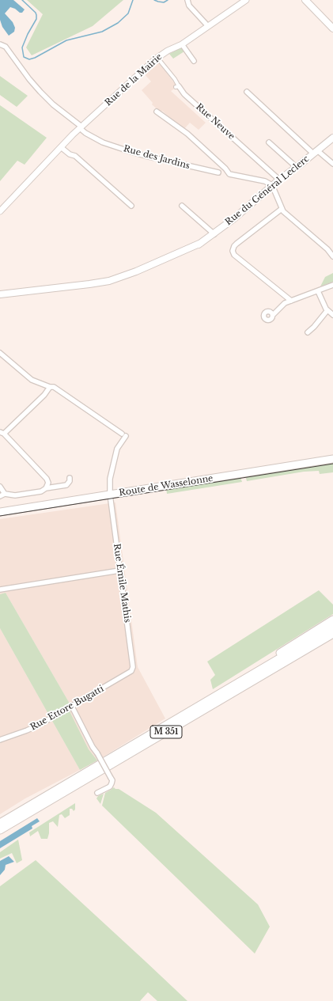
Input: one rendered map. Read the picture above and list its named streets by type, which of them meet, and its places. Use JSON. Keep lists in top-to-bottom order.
{
  "streets": {
    "main road": ["Rue du Général Leclerc", "Route de Wasselonne", "M 351"],
    "street": [
      "Rue de la Mairie",
      "Rue Neuve",
      "Rue des Jardins",
      "Rue Émile Mathis",
      "Rue Ettore Bugatti"
    ]
  },
  "crossings": [
    ["Rue de la Mairie", "Rue Neuve"],
    ["Rue de la Mairie", "Rue des Jardins"],
    ["Rue Neuve", "Rue du Général Leclerc"],
    ["Route de Wasselonne", "Rue Émile Mathis"],
    ["Rue Émile Mathis", "Rue Ettore Bugatti"]
  ]
}
